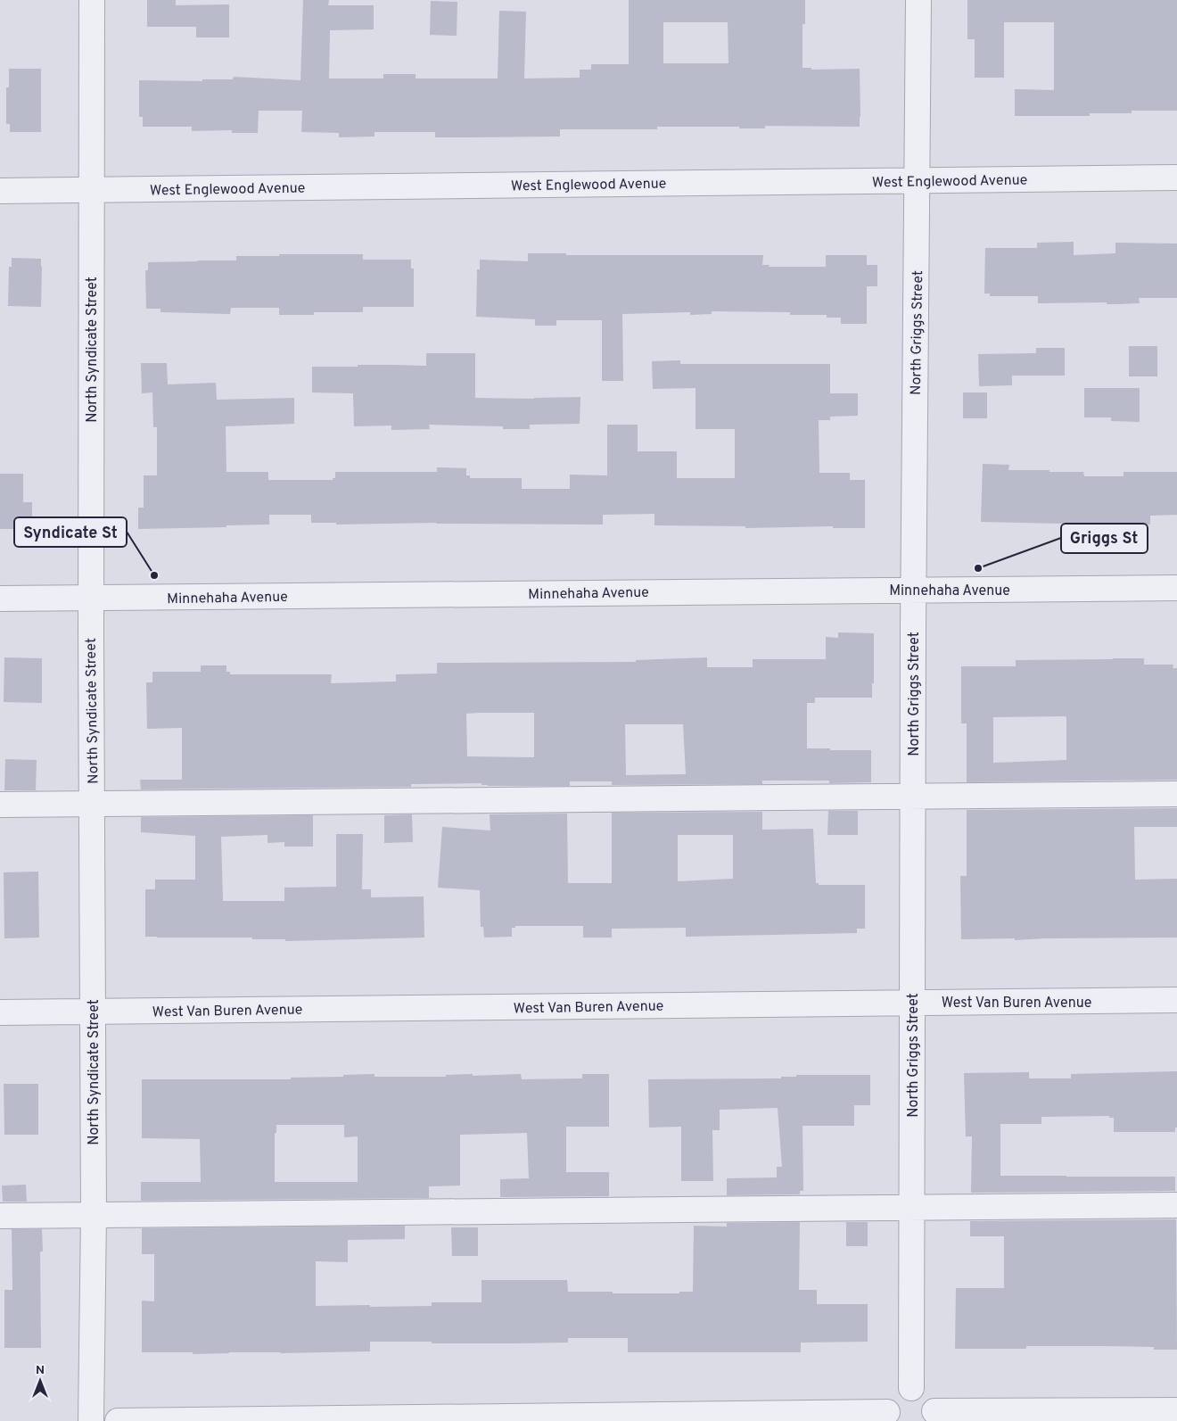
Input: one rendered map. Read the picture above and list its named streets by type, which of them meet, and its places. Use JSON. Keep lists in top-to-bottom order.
{
  "streets": {
    "street": [
      "West Englewood Avenue",
      "North Griggs Street",
      "North Syndicate Street",
      "Minnehaha Avenue",
      "West Van Buren Avenue"
    ]
  },
  "crossings": [
    ["West Englewood Avenue", "North Griggs Street"],
    ["West Englewood Avenue", "North Syndicate Street"],
    ["North Griggs Street", "Minnehaha Avenue"],
    ["North Griggs Street", "West Van Buren Avenue"],
    ["North Syndicate Street", "Minnehaha Avenue"],
    ["North Syndicate Street", "West Van Buren Avenue"]
  ],
  "places": ["Griggs St", "Syndicate St"],
  "north": "top"
}
